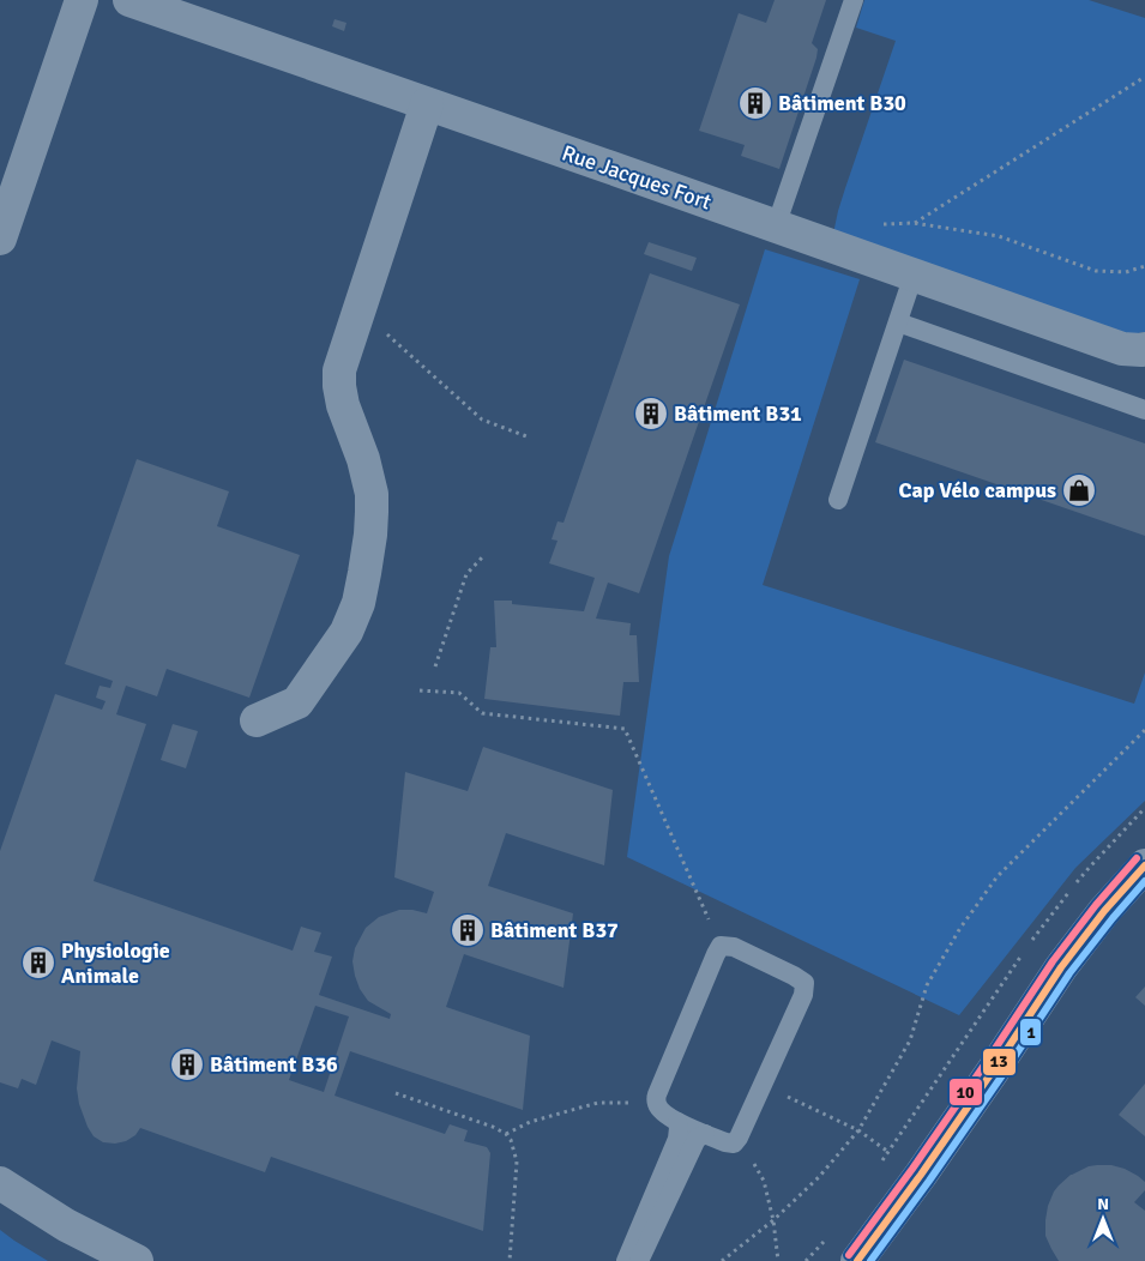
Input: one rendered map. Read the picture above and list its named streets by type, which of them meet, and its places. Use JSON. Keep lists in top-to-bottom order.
{
  "streets": {
    "street": ["Rue Jacques Fort"]
  },
  "places": {
    "building": [
      "Bâtiment B30",
      "Bâtiment B31",
      "Bâtiment B37",
      "Physiologie Animale",
      "Bâtiment B36"
    ],
    "shop": ["Cap Vélo campus"]
  },
  "lines": ["transit line 10", "transit line 13", "transit line 1"],
  "north": "top"
}
